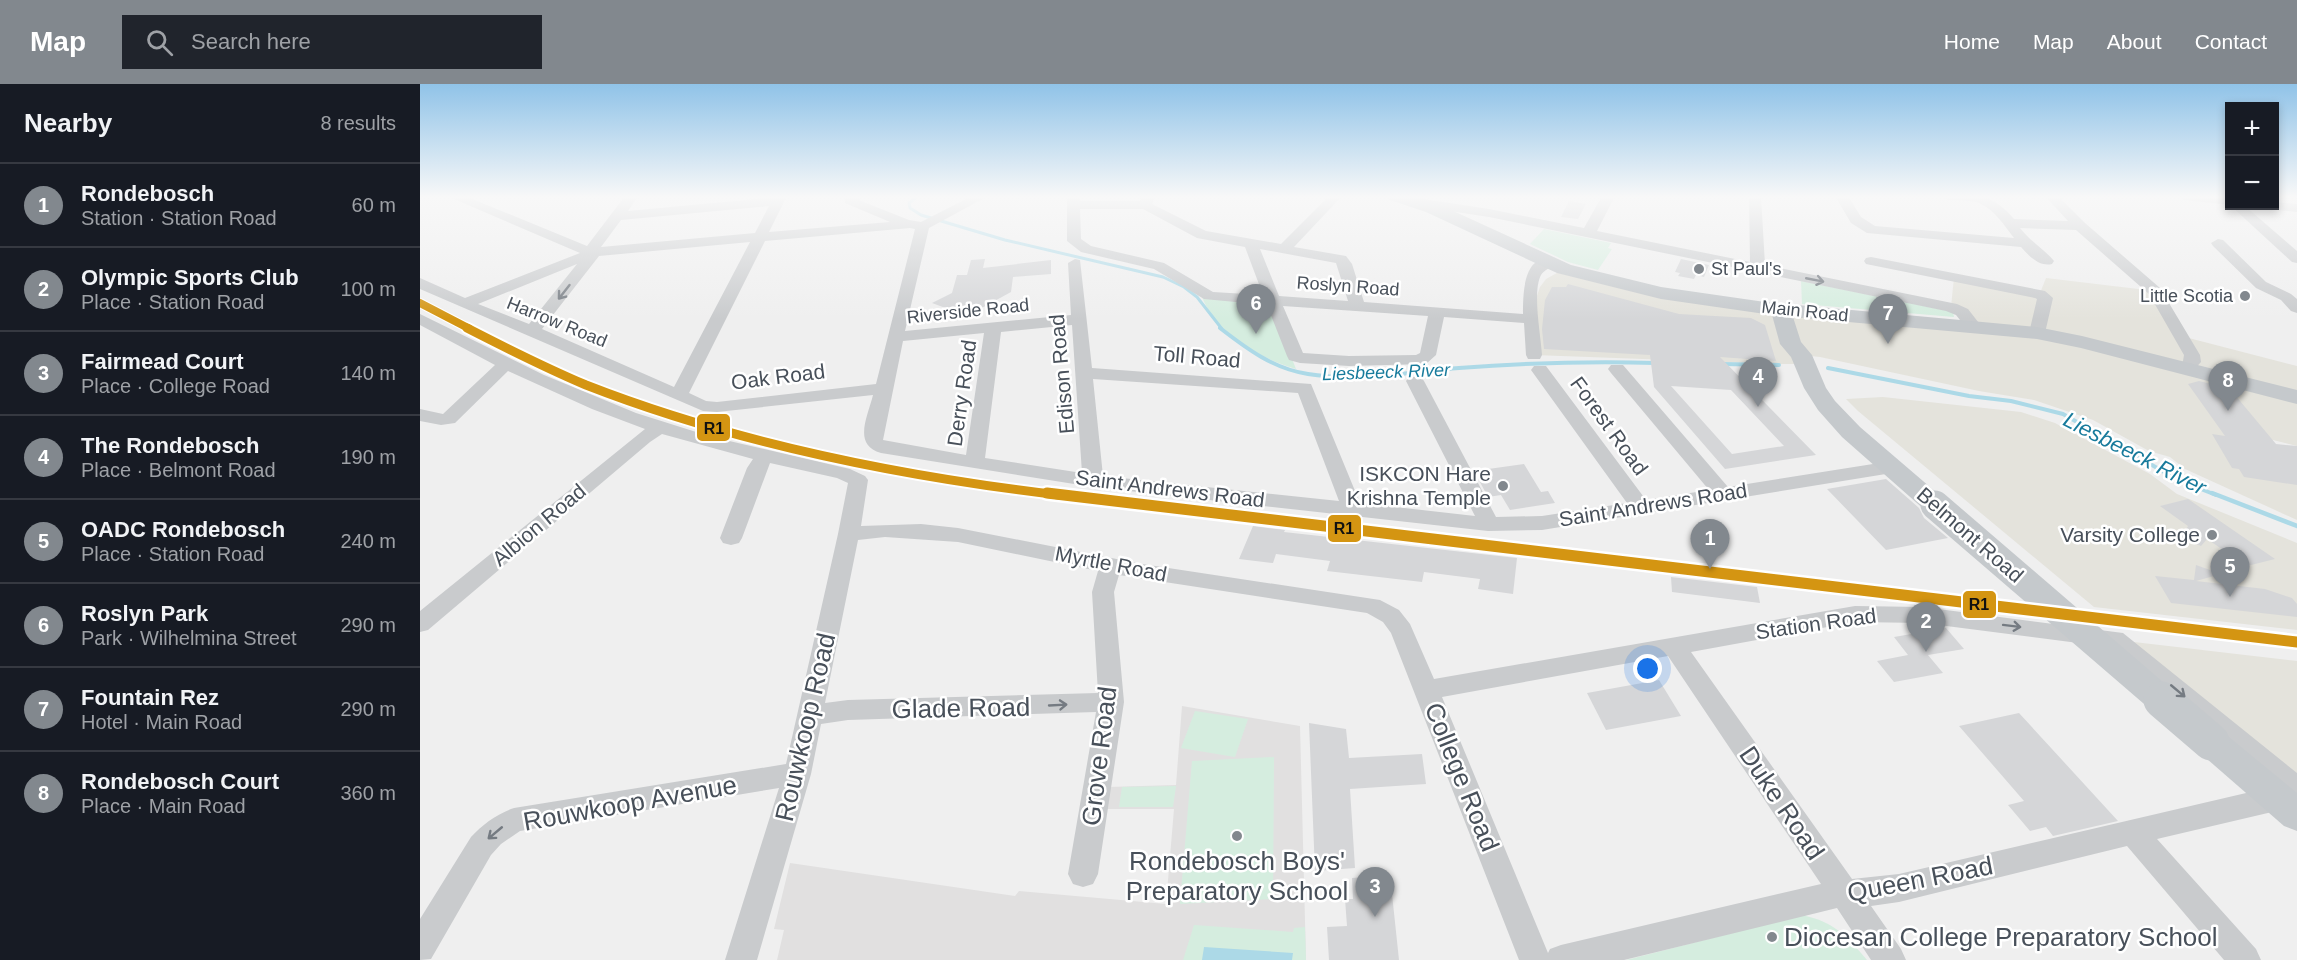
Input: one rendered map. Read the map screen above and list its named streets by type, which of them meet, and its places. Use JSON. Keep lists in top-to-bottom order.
{
  "streets": {
    "main road": ["Main Road", "Belmont Road"],
    "street": [
      "Roslyn Road",
      "Riverside Road",
      "Harrow Road",
      "Toll Road",
      "Edison Road",
      "Oak Road",
      "Derry Road",
      "Forest Road",
      "Saint Andrews Road",
      "Albion Road",
      "Myrtle Road",
      "Station Road",
      "Glade Road",
      "Rouwkoop Road",
      "Grove Road",
      "College Road",
      "Rouwkoop Avenue",
      "Duke Road",
      "Queen Road"
    ]
  },
  "crossings": [
    ["Roslyn Road", "Forest Road"],
    ["Riverside Road", "Edison Road"],
    ["Riverside Road", "Derry Road"],
    ["Main Road", "Belmont Road"],
    ["Harrow Road", "Oak Road"],
    ["Toll Road", "Edison Road"],
    ["Toll Road", "Saint Andrews Road"],
    ["Edison Road", "Saint Andrews Road"],
    ["Oak Road", "Saint Andrews Road"],
    ["Derry Road", "Saint Andrews Road"],
    ["Forest Road", "Saint Andrews Road"],
    ["Saint Andrews Road", "Belmont Road"],
    ["Belmont Road", "Station Road"],
    ["Belmont Road", "Queen Road"],
    ["Myrtle Road", "Rouwkoop Road"],
    ["Myrtle Road", "Grove Road"],
    ["Myrtle Road", "College Road"],
    ["Station Road", "College Road"],
    ["Station Road", "Duke Road"],
    ["Station Road", "Queen Road"],
    ["Glade Road", "Rouwkoop Road"],
    ["Glade Road", "Grove Road"],
    ["Rouwkoop Road", "Rouwkoop Avenue"],
    ["Duke Road", "Queen Road"]
  ],
  "one_way": ["Station Road", "Glade Road", "Rouwkoop Avenue"],
  "water": ["Liesbeeck River"],
  "places": [
    "St Paul's",
    "Little Scotia",
    "ISKCON Hare Krishna Temple",
    "Varsity College",
    "Rondebosch Boys' Preparatory School",
    "Diocesan College Preparatory School"
  ],
  "lines": ["transit line R1"],
  "page": {
    "header": "Map",
    "search": "Search here",
    "nav": [
      "Home",
      "Map",
      "About",
      "Contact"
    ],
    "heading": ["Nearby", "8 results"],
    "map_buttons": ["+", "−"],
    "list": [
      {
        "mark": "1",
        "name": "Rondebosch",
        "note": "Station · Station Road",
        "value": "60 m"
      },
      {
        "mark": "2",
        "name": "Olympic Sports Club",
        "note": "Place · Station Road",
        "value": "100 m"
      },
      {
        "mark": "3",
        "name": "Fairmead Court",
        "note": "Place · College Road",
        "value": "140 m"
      },
      {
        "mark": "4",
        "name": "The Rondebosch",
        "note": "Place · Belmont Road",
        "value": "190 m"
      },
      {
        "mark": "5",
        "name": "OADC Rondebosch",
        "note": "Place · Station Road",
        "value": "240 m"
      },
      {
        "mark": "6",
        "name": "Roslyn Park",
        "note": "Park · Wilhelmina Street",
        "value": "290 m"
      },
      {
        "mark": "7",
        "name": "Fountain Rez",
        "note": "Hotel · Main Road",
        "value": "290 m"
      },
      {
        "mark": "8",
        "name": "Rondebosch Court",
        "note": "Place · Main Road",
        "value": "360 m"
      }
    ],
    "pins": [
      "6",
      "7",
      "4",
      "8",
      "1",
      "5",
      "2",
      "3"
    ]
  }
}
